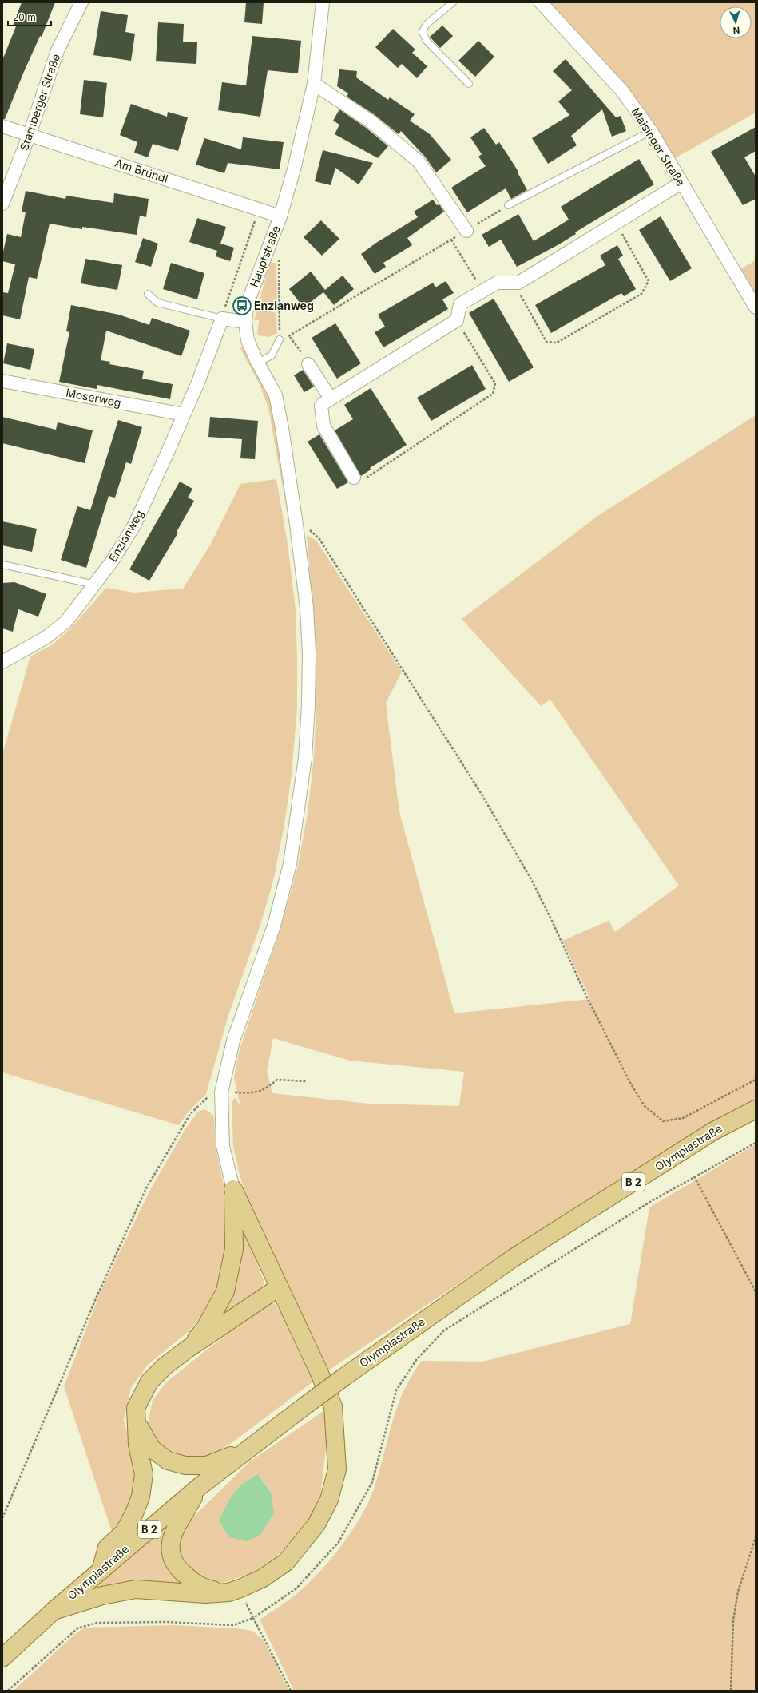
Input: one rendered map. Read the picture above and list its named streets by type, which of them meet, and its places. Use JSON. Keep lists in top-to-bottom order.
{
  "streets": {
    "main road": ["Olympiastraße", "B 2"],
    "street": [
      "Starnberger Straße",
      "Maisinger Straße",
      "Am Bründl",
      "Hauptstraße",
      "Moserweg",
      "Enzianweg"
    ]
  },
  "crossings": [
    ["Starnberger Straße", "Am Bründl"],
    ["Am Bründl", "Hauptstraße"],
    ["Moserweg", "Enzianweg"],
    ["Olympiastraße", "B 2"]
  ],
  "places": {
    "bus stop": ["Enzianweg"]
  },
  "scale_bar": "20 m",
  "north": "bottom"
}
